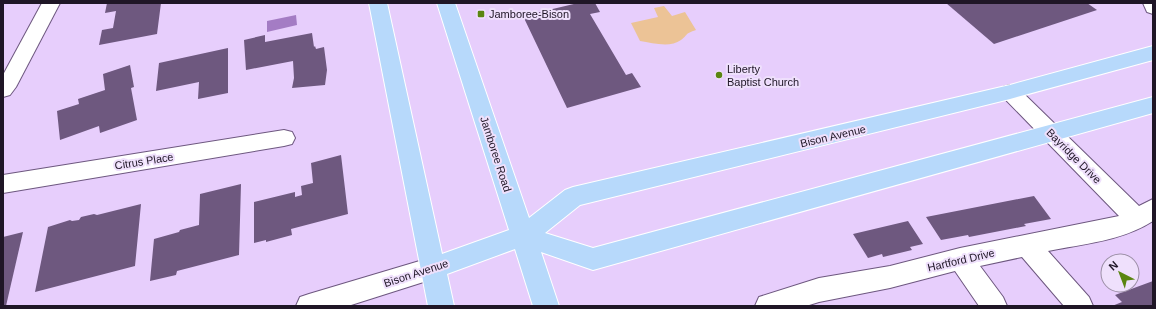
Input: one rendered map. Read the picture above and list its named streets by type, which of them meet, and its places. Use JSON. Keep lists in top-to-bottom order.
{
  "streets": {
    "main road": ["Bison Avenue", "Jamboree Road"],
    "street": ["Bayridge Drive", "Citrus Place", "Hartford Drive"]
  },
  "crossings": [
    ["Bison Avenue", "Jamboree Road"],
    ["Bison Avenue", "Bayridge Drive"],
    ["Bayridge Drive", "Hartford Drive"]
  ],
  "places": {
    "transit": ["Jamboree-Bison"],
    "other": ["Liberty Baptist Church"]
  },
  "north": "top left"
}
